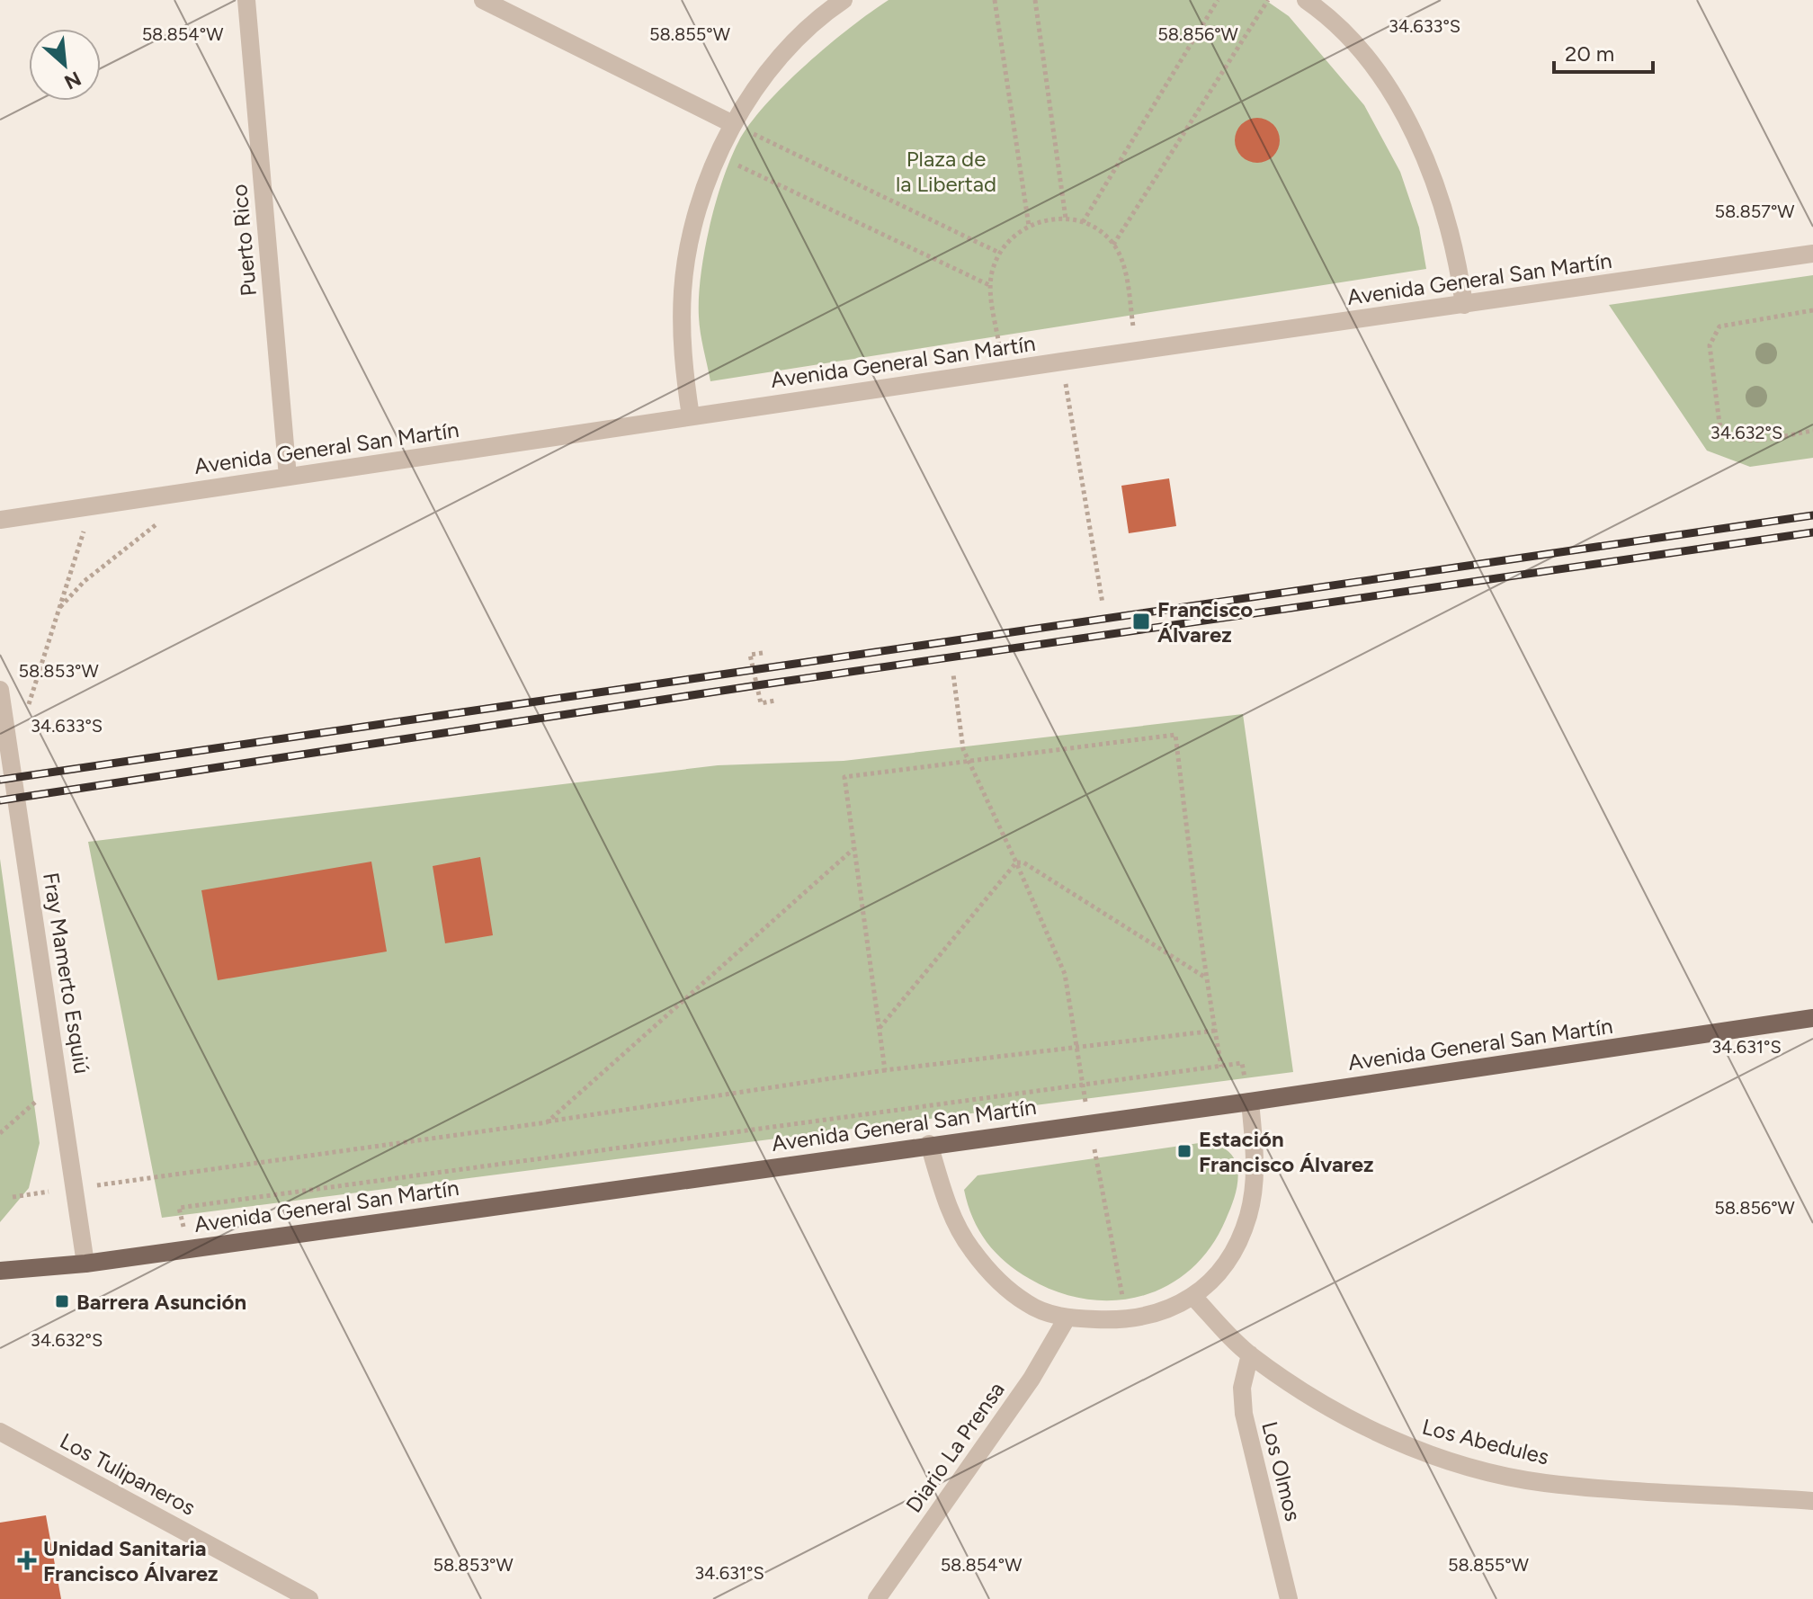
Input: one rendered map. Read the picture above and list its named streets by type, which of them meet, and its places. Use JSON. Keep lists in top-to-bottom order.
{
  "streets": {
    "main road": ["Avenida General San Martín"],
    "street": [
      "Puerto Rico",
      "Fray Mamerto Esquiú",
      "Los Abedules",
      "Diario La Prensa",
      "Los Olmos",
      "Los Tulipaneros"
    ]
  },
  "crossings": [
    ["Puerto Rico", "Avenida General San Martín"],
    ["Avenida General San Martín", "Fray Mamerto Esquiú"],
    ["Los Abedules", "Los Olmos"]
  ],
  "parks": ["Plaza de la Libertad"],
  "places": {
    "transit": ["Francisco Álvarez", "Estación Francisco Álvarez", "Barrera Asunción"],
    "health": ["Unidad Sanitaria Francisco Álvarez"]
  },
  "scale_bar": "20 m",
  "north": "bottom right",
  "coordinates": [
    "34.633°S",
    "58.854°W",
    "58.855°W",
    "58.856°W",
    "58.857°W",
    "34.632°S",
    "58.853°W",
    "34.631°S"
  ]
}
